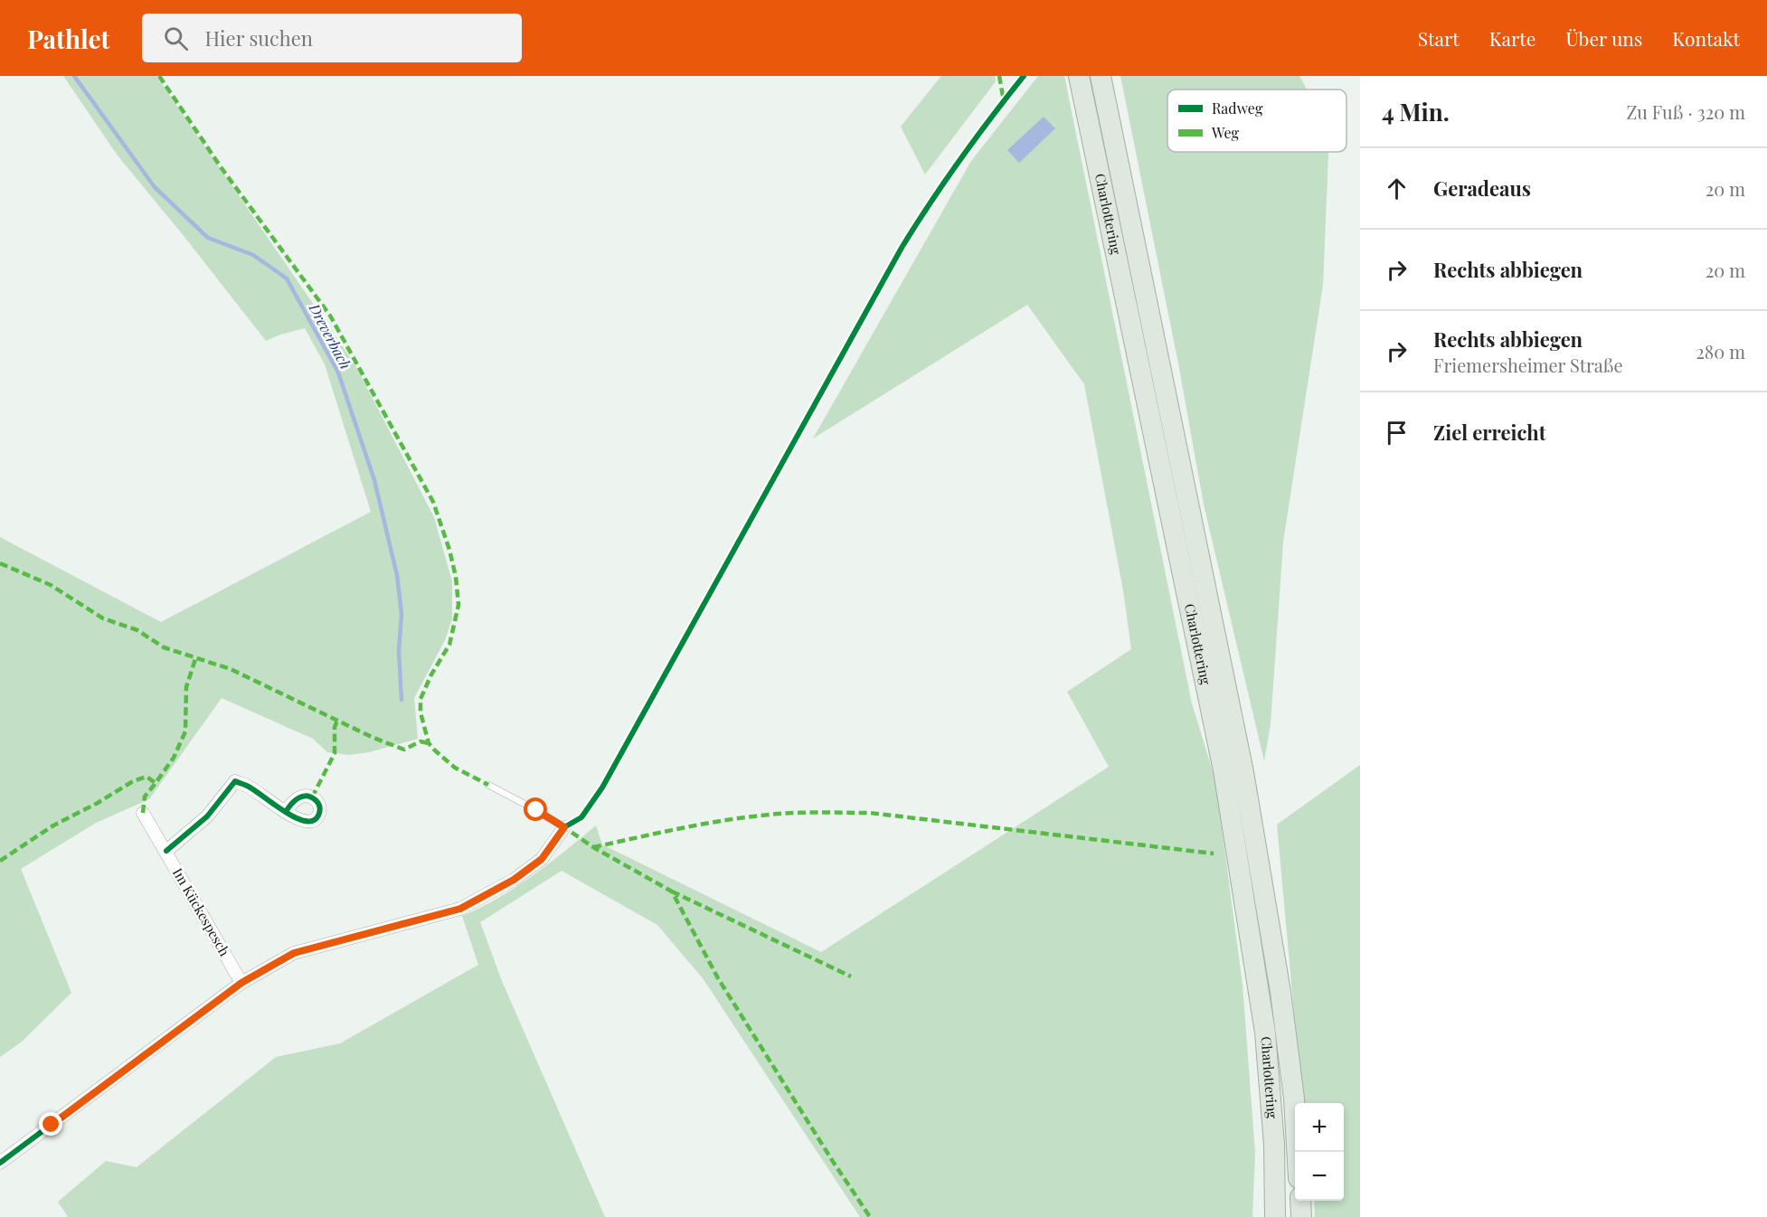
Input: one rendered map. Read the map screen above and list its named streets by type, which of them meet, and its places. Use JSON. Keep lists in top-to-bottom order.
{
  "streets": {
    "highway": ["Charlottering"],
    "street": ["Im Kückespesch"]
  },
  "water": ["Dreverbach"],
  "legend": ["Radweg", "Weg"],
  "page": {
    "header": "Pathlet",
    "search": "Hier suchen",
    "nav": [
      "Start",
      "Karte",
      "Über uns",
      "Kontakt"
    ],
    "heading": ["4 Min.", "Zu Fuß · 320 m"],
    "list": [
      ["Geradeaus", "20 m"],
      ["Rechts abbiegen", "20 m"],
      ["Rechts abbiegen", "Friemersheimer Straße", "280 m"],
      "Ziel erreicht"
    ],
    "map_buttons": ["+", "−"]
  }
}
